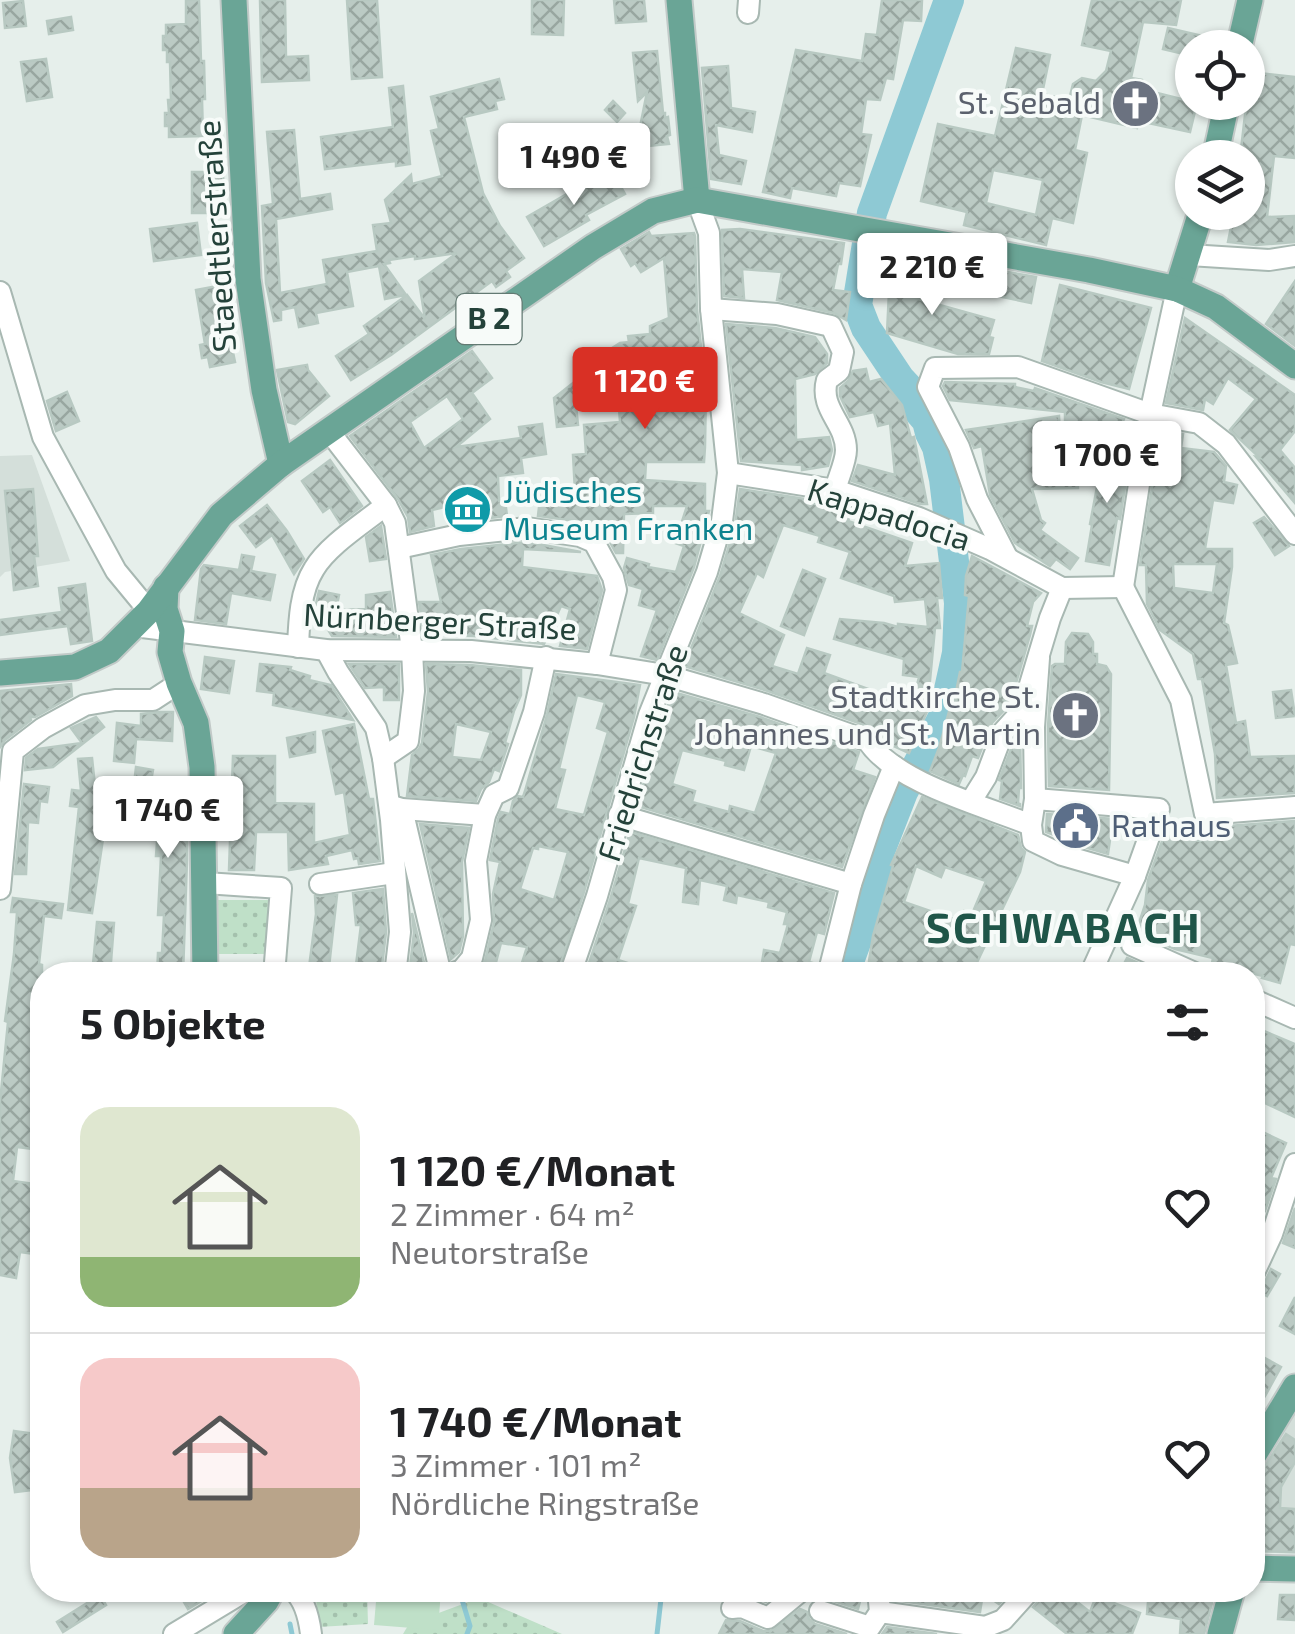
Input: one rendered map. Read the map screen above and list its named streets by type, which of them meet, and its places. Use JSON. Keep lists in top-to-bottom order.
{
  "streets": {
    "main road": ["Staedtlerstraße", "B 2"],
    "street": ["Kappadocia", "Nürnberger Straße", "Friedrichstraße"]
  },
  "crossings": [
    ["Staedtlerstraße", "B 2"],
    ["B 2", "Nürnberger Straße"],
    ["B 2", "Friedrichstraße"],
    ["Kappadocia", "Friedrichstraße"],
    ["Nürnberger Straße", "Friedrichstraße"]
  ],
  "districts": ["SCHWABACH"],
  "places": {
    "church": ["St. Sebald", "Stadtkirche St. Johannes und St. Martin"],
    "museum": ["Jüdisches Museum Franken"],
    "public building": ["Rathaus"]
  },
  "page": {
    "price": [
      "1 490 €",
      "2 210 €",
      "1 120 €",
      "1 700 €",
      "1 740 €"
    ],
    "heading": "5 Objekte",
    "list": [
      {
        "name": "1 120 €/Monat",
        "note": "2 Zimmer · 64 m² · Neutorstraße"
      },
      {
        "name": "1 740 €/Monat",
        "note": "3 Zimmer · 101 m² · Nördliche Ringstraße"
      }
    ]
  }
}
